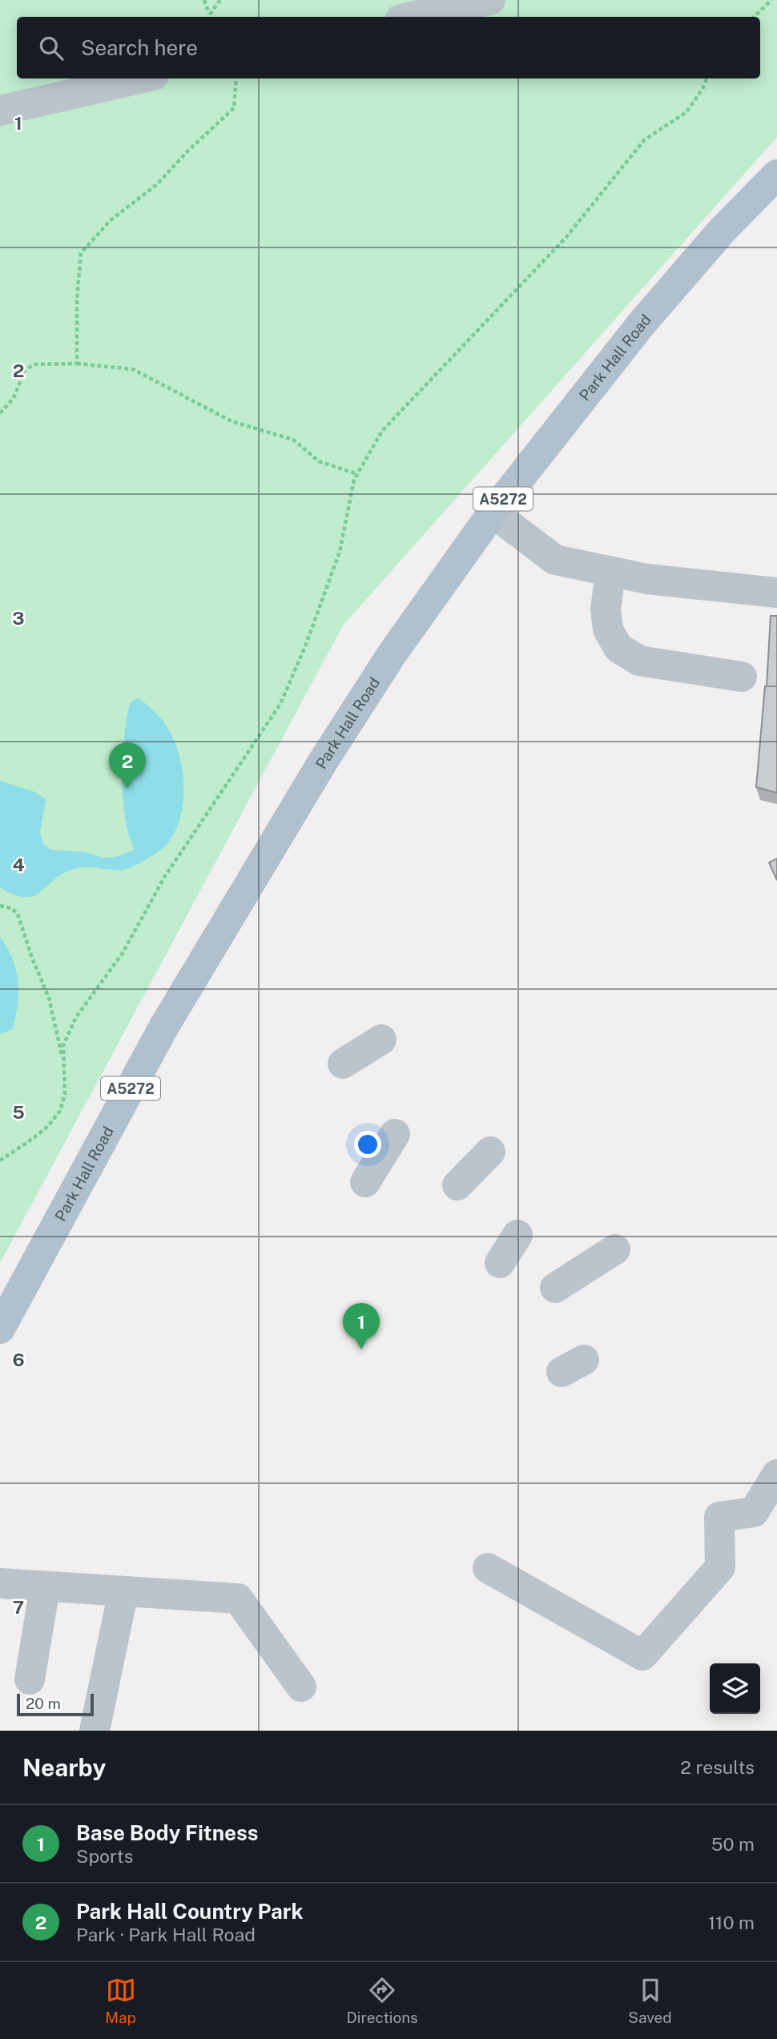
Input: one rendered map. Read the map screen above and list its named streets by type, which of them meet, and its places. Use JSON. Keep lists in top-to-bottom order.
{
  "streets": {
    "main road": ["Park Hall Road", "A5272"]
  },
  "scale_bar": "20 m",
  "page": {
    "search": "Search here",
    "pins": ["2", "1"],
    "scale": "20 m",
    "heading": ["Nearby", "2 results"],
    "list": [
      {
        "mark": "1",
        "name": "Base Body Fitness",
        "note": "Sports",
        "value": "50 m"
      },
      {
        "mark": "2",
        "name": "Park Hall Country Park",
        "note": "Park · Park Hall Road",
        "value": "110 m"
      }
    ],
    "nav": ["Map", "Directions", "Saved"]
  },
  "grid": {
    "rows": [
      "1",
      "2",
      "3",
      "4",
      "5",
      "6",
      "7"
    ]
  }
}
